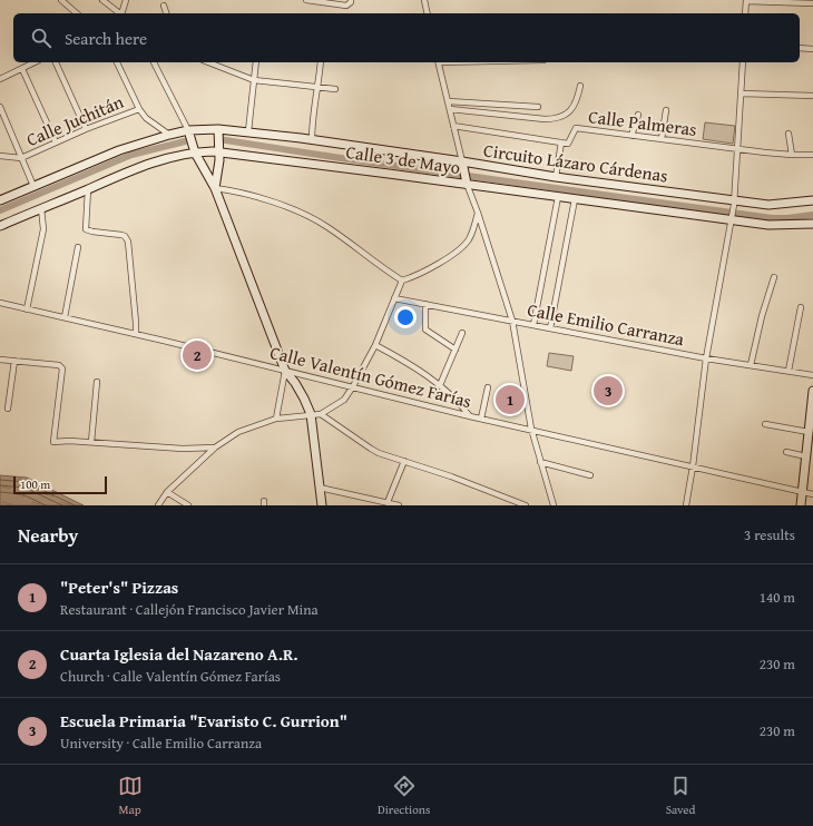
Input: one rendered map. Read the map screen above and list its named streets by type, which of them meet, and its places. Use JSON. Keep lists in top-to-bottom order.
{
  "streets": {
    "street": [
      "Calle Juchitán",
      "Calle Palmeras",
      "Calle 3 de Mayo",
      "Circuito Lázaro Cárdenas",
      "Calle Emilio Carranza",
      "Calle Valentín Gómez Farías"
    ]
  },
  "scale_bar": "100 m",
  "page": {
    "search": "Search here",
    "pins": ["2", "3", "1"],
    "scale": "100 m",
    "heading": ["Nearby", "3 results"],
    "list": [
      {
        "mark": "1",
        "name": "\"Peter's\" Pizzas",
        "note": "Restaurant · Callejón Francisco Javier Mina",
        "value": "140 m"
      },
      {
        "mark": "2",
        "name": "Cuarta Iglesia del Nazareno A.R.",
        "note": "Church · Calle Valentín Gómez Farías",
        "value": "230 m"
      },
      {
        "mark": "3",
        "name": "Escuela Primaria \"Evaristo C. Gurrion\"",
        "note": "University · Calle Emilio Carranza",
        "value": "230 m"
      }
    ],
    "nav": ["Map", "Directions", "Saved"]
  }
}
